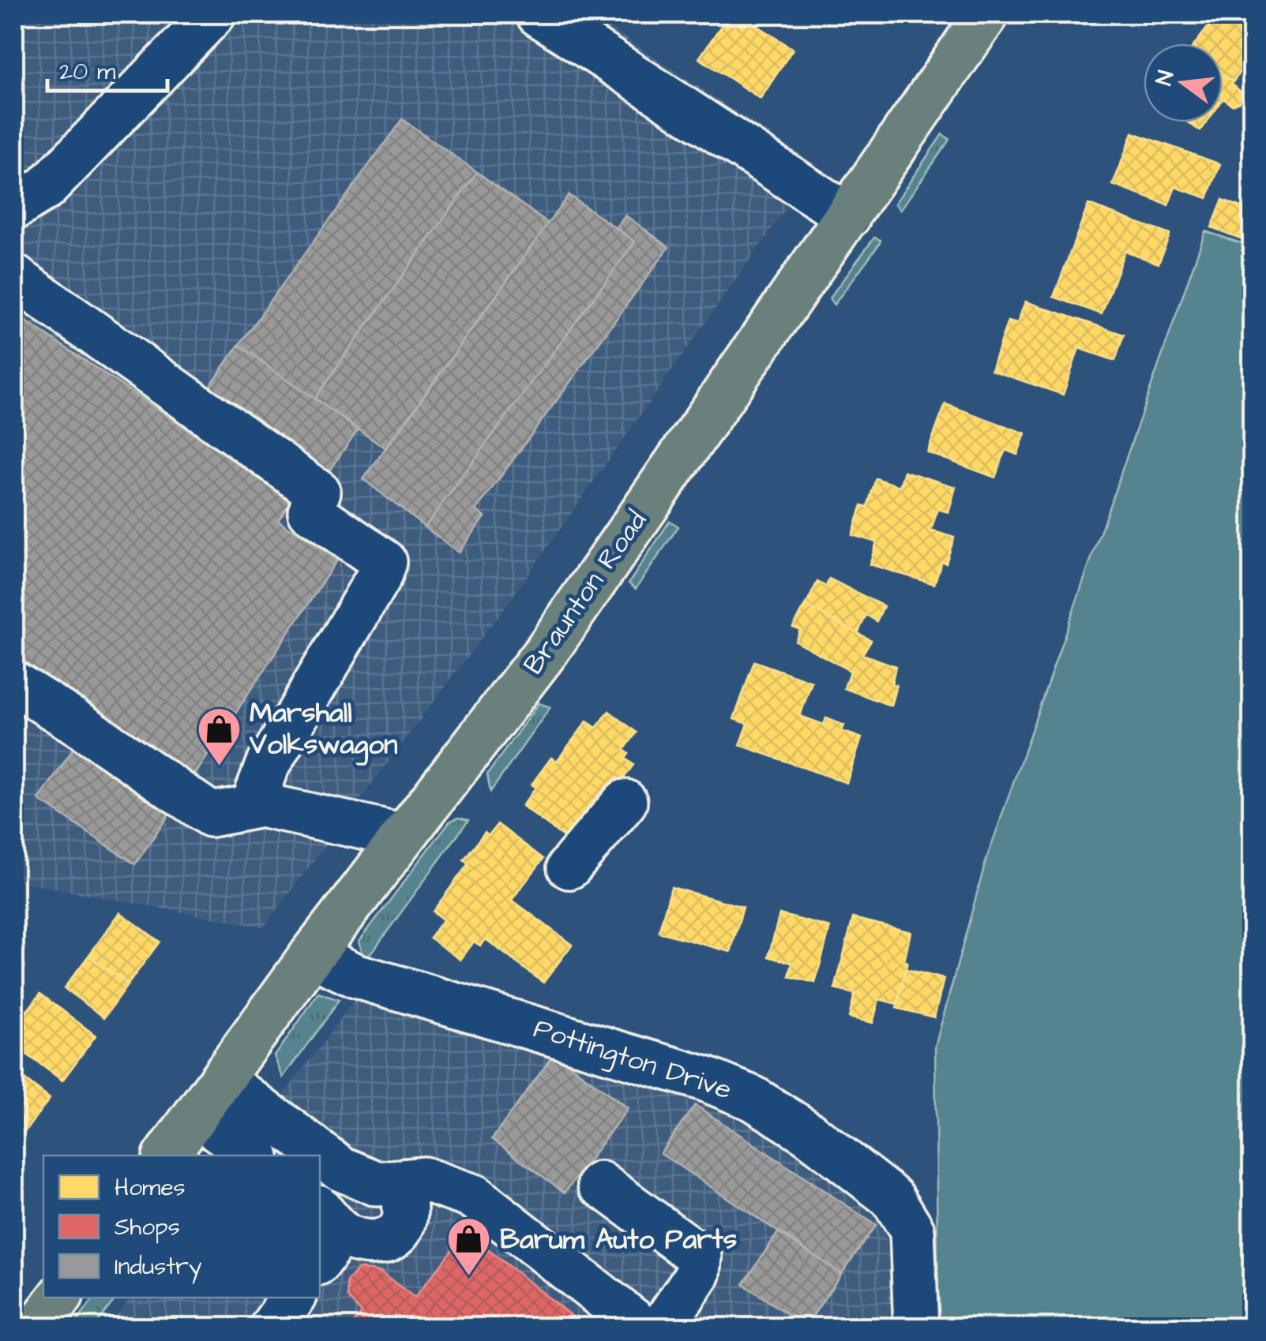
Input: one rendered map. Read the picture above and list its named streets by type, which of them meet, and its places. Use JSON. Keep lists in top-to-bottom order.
{
  "streets": {
    "main road": ["Braunton Road"],
    "street": ["Pottington Drive"]
  },
  "crossings": [
    ["Braunton Road", "Pottington Drive"]
  ],
  "places": {
    "shop": ["Marshall Volkswagon", "Barum Auto Parts"]
  },
  "legend": ["Homes", "Shops", "Industry"],
  "scale_bar": "20 m",
  "north": "left"
}
